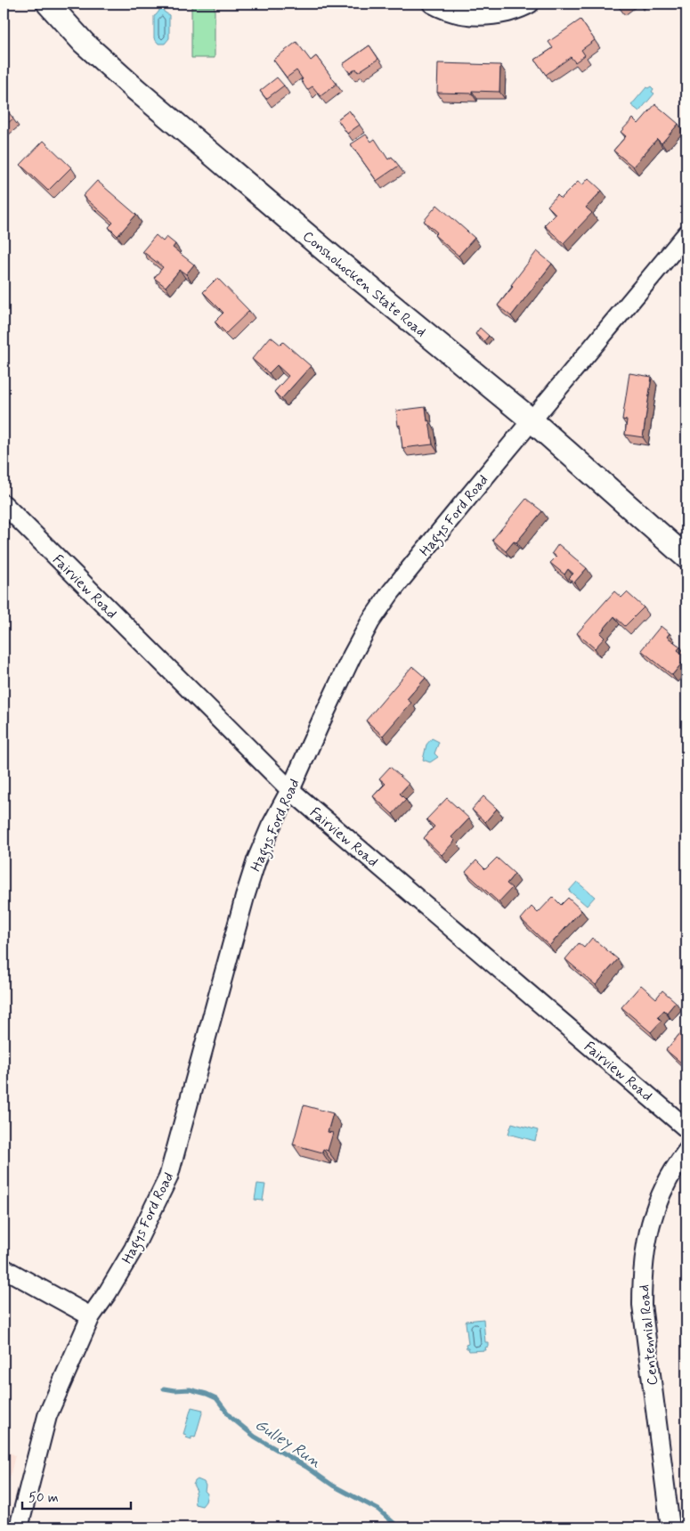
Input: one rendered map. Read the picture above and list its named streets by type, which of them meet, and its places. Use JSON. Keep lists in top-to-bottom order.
{
  "streets": {
    "main road": ["Conshohocken State Road"],
    "street": ["Hagys Ford Road", "Fairview Road", "Centennial Road"]
  },
  "crossings": [
    ["Conshohocken State Road", "Hagys Ford Road"],
    ["Hagys Ford Road", "Fairview Road"]
  ],
  "water": ["Gulley Run"],
  "scale_bar": "50 m"
}
